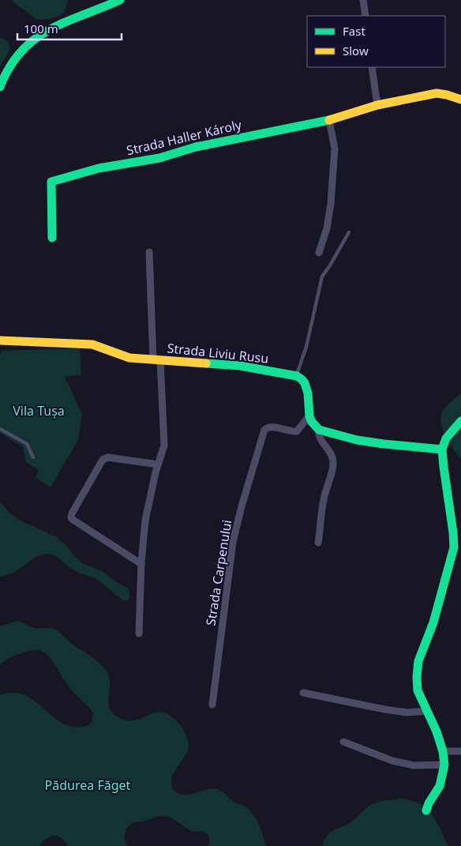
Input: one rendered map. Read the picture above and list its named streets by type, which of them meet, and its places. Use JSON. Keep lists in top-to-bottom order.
{
  "streets": {
    "street": ["Strada Haller Károly", "Strada Liviu Rusu", "Strada Carpenului"]
  },
  "parks": ["Vila Tușa", "Pădurea Făget"],
  "legend": ["Fast", "Slow"],
  "scale_bar": "100 m"
}
